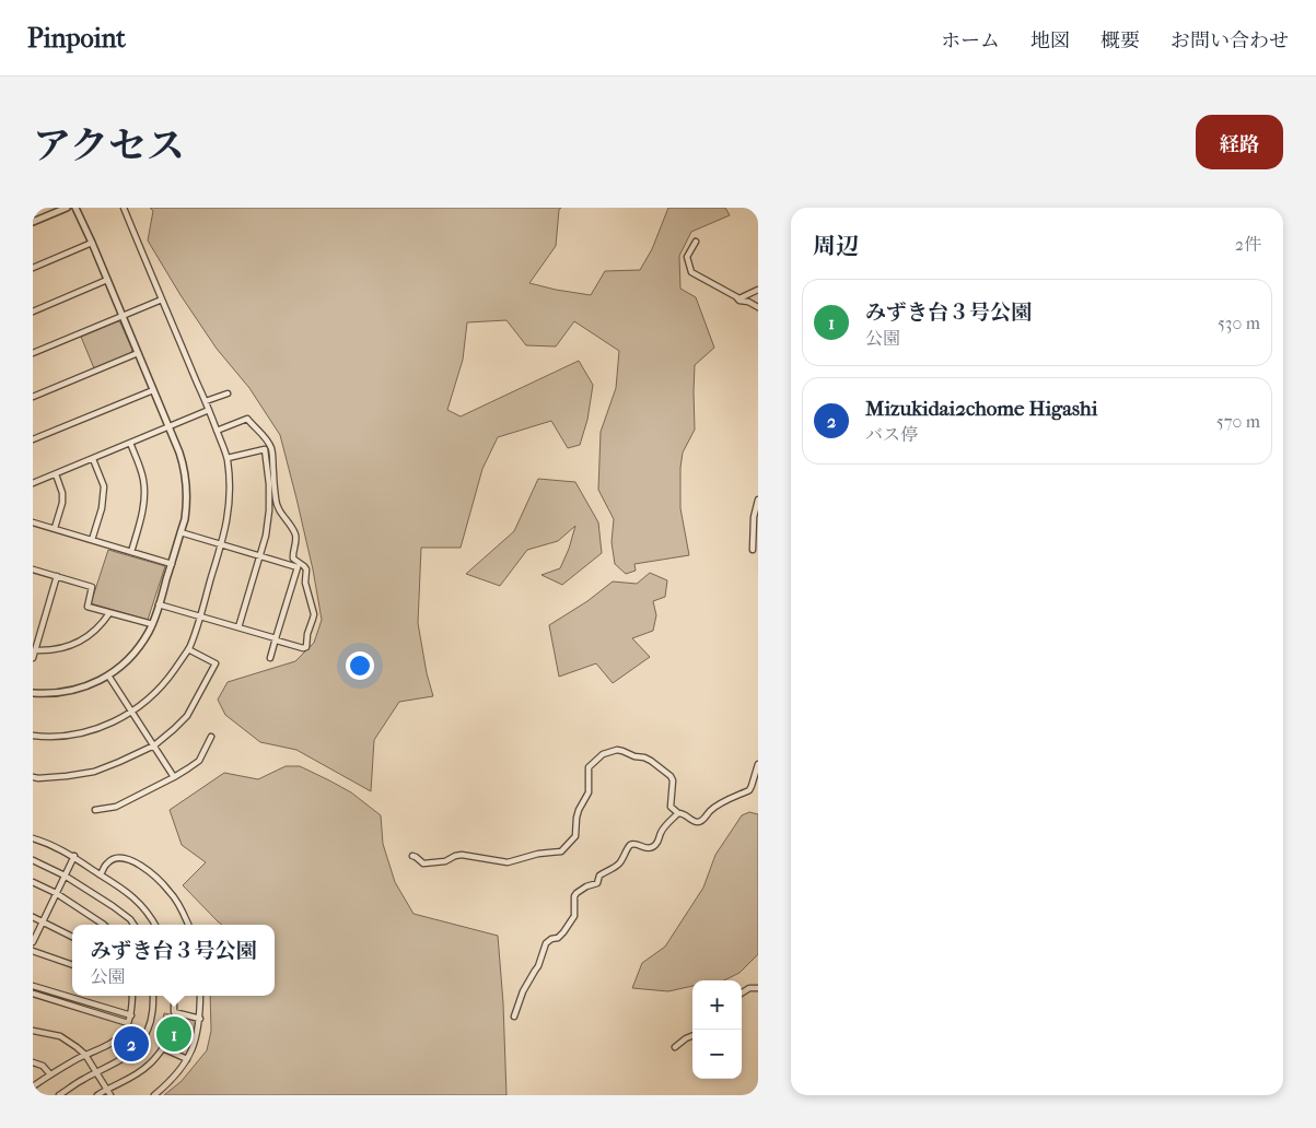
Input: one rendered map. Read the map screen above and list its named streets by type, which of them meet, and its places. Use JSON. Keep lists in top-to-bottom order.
{
  "page": {
    "header": "Pinpoint",
    "nav": [
      "ホーム",
      "地図",
      "概要",
      "お問い合わせ"
    ],
    "title": "アクセス",
    "buttons": "経路",
    "heading": ["周辺", "2件"],
    "list": [
      {
        "mark": "1",
        "name": "みずき台３号公園",
        "note": "公園",
        "value": "530 m"
      },
      {
        "mark": "2",
        "name": "Mizukidai2chome Higashi",
        "note": "バス停",
        "value": "570 m"
      }
    ],
    "popup": ["みずき台３号公園", "公園"],
    "map_buttons": ["+", "−"],
    "pins": ["1", "2"]
  }
}
